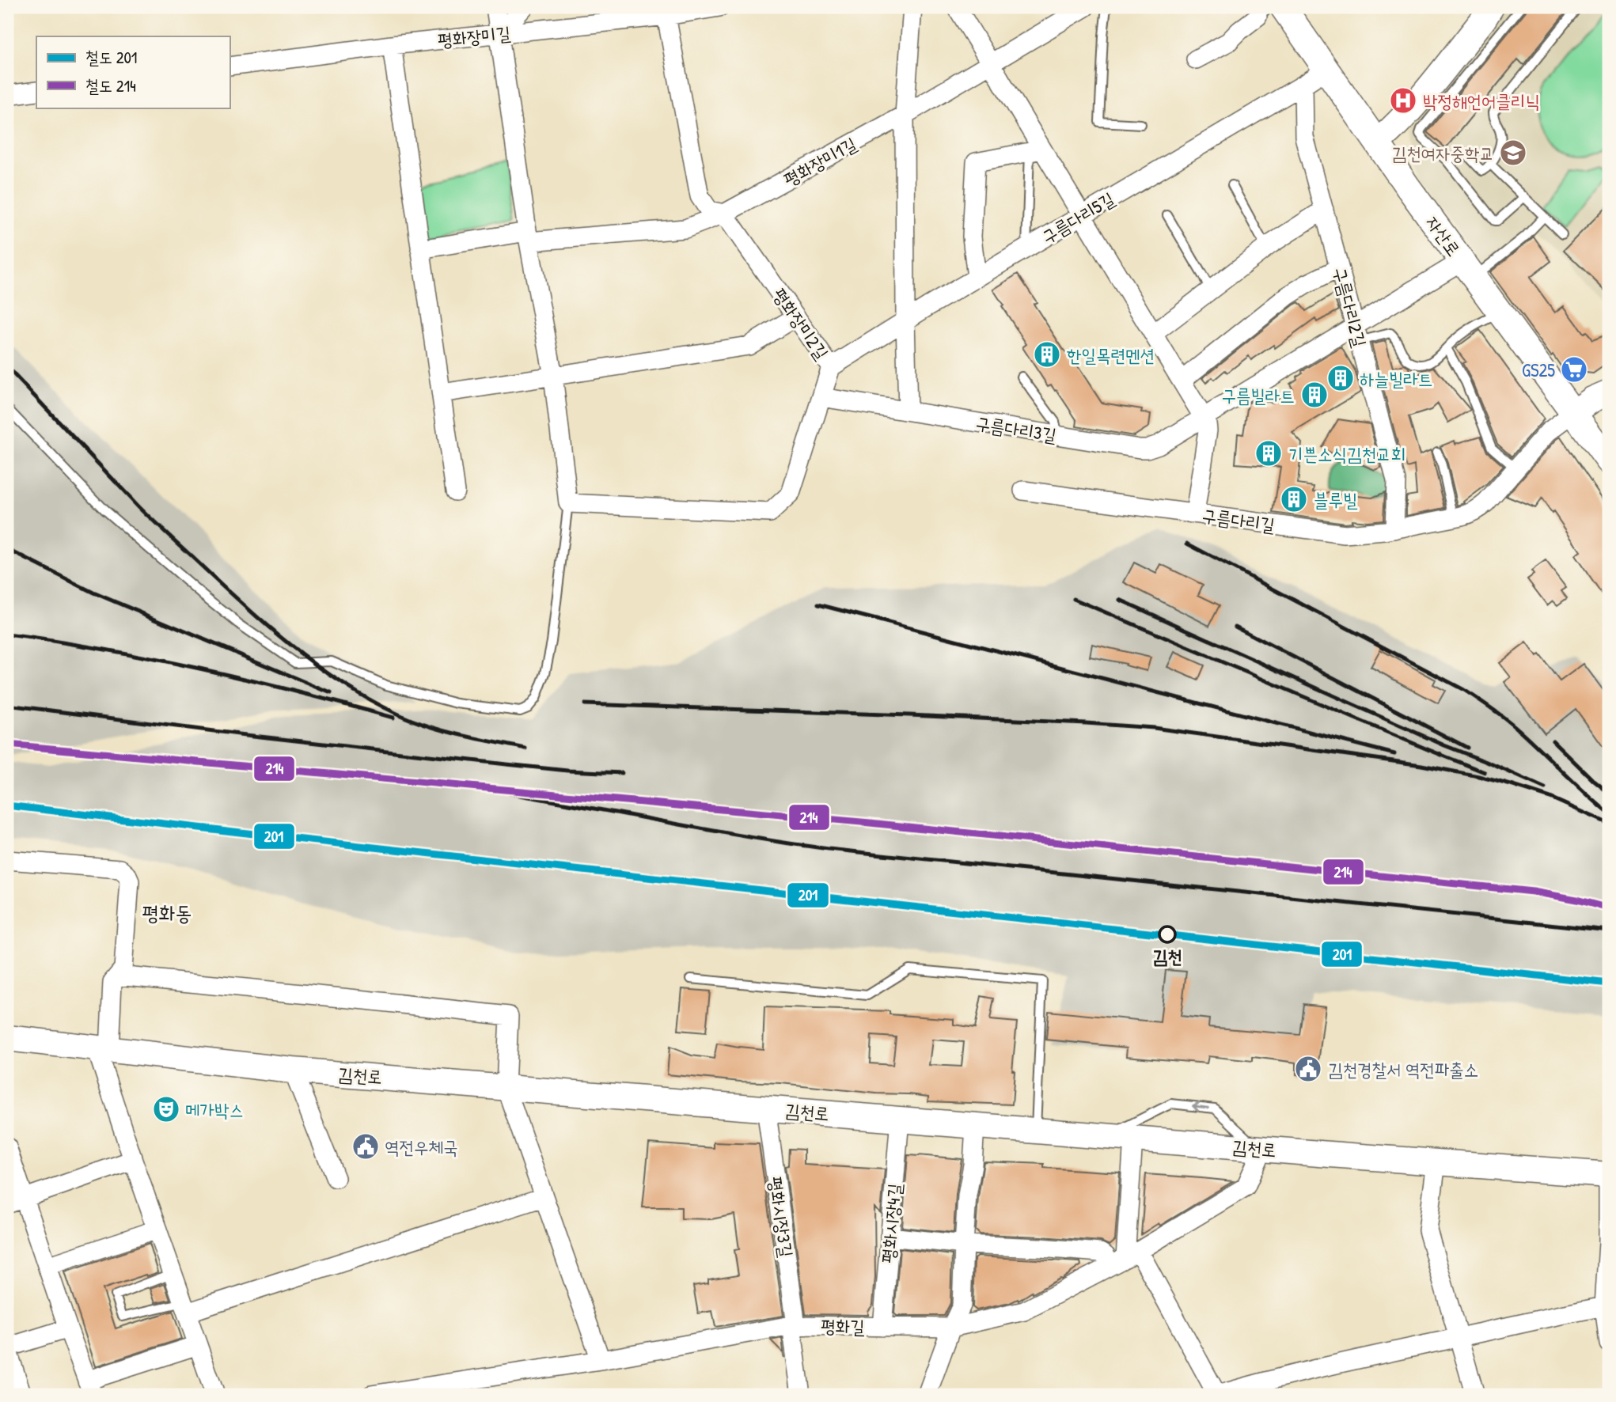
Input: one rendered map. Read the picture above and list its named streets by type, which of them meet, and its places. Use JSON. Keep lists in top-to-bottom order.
{
  "streets": {
    "street": [
      "평화장미길",
      "평화장미1길",
      "구름다리5길",
      "자산로",
      "구름다리2길",
      "평화장미2길",
      "구름다리3길",
      "구름다리길",
      "김천로",
      "평화시장3길",
      "평화시장4길",
      "평화길"
    ]
  },
  "crossings": [
    ["평화장미길", "평화장미2길"],
    ["평화장미1길", "평화장미2길"],
    ["구름다리5길", "자산로"],
    ["구름다리5길", "구름다리2길"],
    ["구름다리5길", "평화장미2길"],
    ["자산로", "구름다리길"],
    ["구름다리2길", "구름다리3길"],
    ["구름다리2길", "구름다리길"],
    ["평화장미2길", "구름다리3길"],
    ["김천로", "평화시장3길"],
    ["김천로", "평화시장4길"],
    ["김천로", "평화길"],
    ["평화시장3길", "평화길"],
    ["평화시장4길", "평화길"]
  ],
  "districts": ["평화동"],
  "places": {
    "hospital": ["박정해언어클리닉"],
    "school or university": ["김천여자중학교"],
    "building": [
      "한일목련멘션",
      "하늘빌라트",
      "구름빌라트",
      "기쁜소식김천교회",
      "블루빌"
    ],
    "supermarket": ["GS25"],
    "other": ["김천"],
    "public building": ["김천경찰서 역전파출소", "역전우체국"],
    "theatre": ["메가박스"]
  },
  "lines": ["rail line 214", "rail line 201"],
  "legend": ["철도 201", "철도 214"]
}
